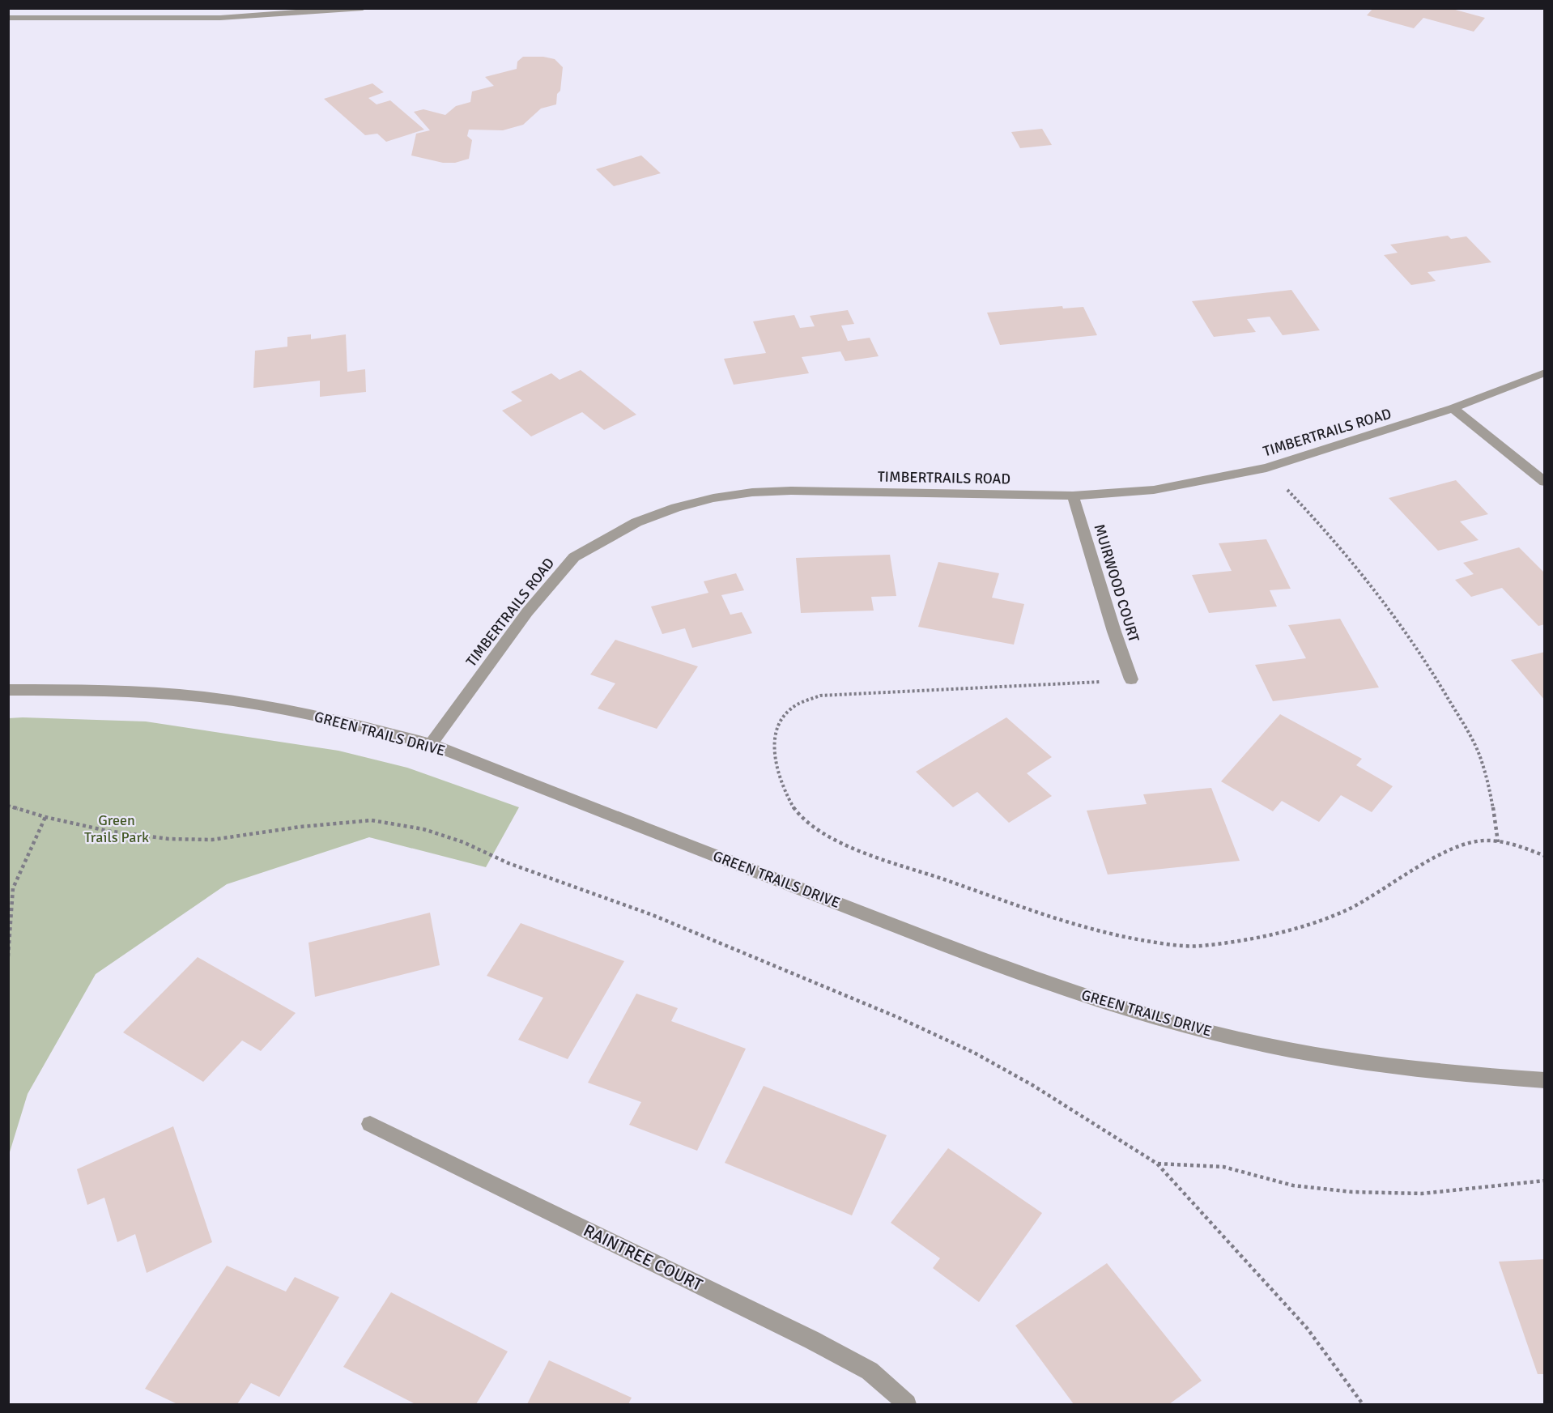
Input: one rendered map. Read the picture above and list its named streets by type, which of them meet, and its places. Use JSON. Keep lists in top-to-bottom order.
{
  "streets": {
    "street": [
      "TIMBERTRAILS ROAD",
      "MUIRWOOD COURT",
      "GREEN TRAILS DRIVE",
      "RAINTREE COURT"
    ]
  },
  "crossings": [
    ["TIMBERTRAILS ROAD", "MUIRWOOD COURT"],
    ["TIMBERTRAILS ROAD", "GREEN TRAILS DRIVE"]
  ],
  "parks": ["Green Trails Park"]
}
